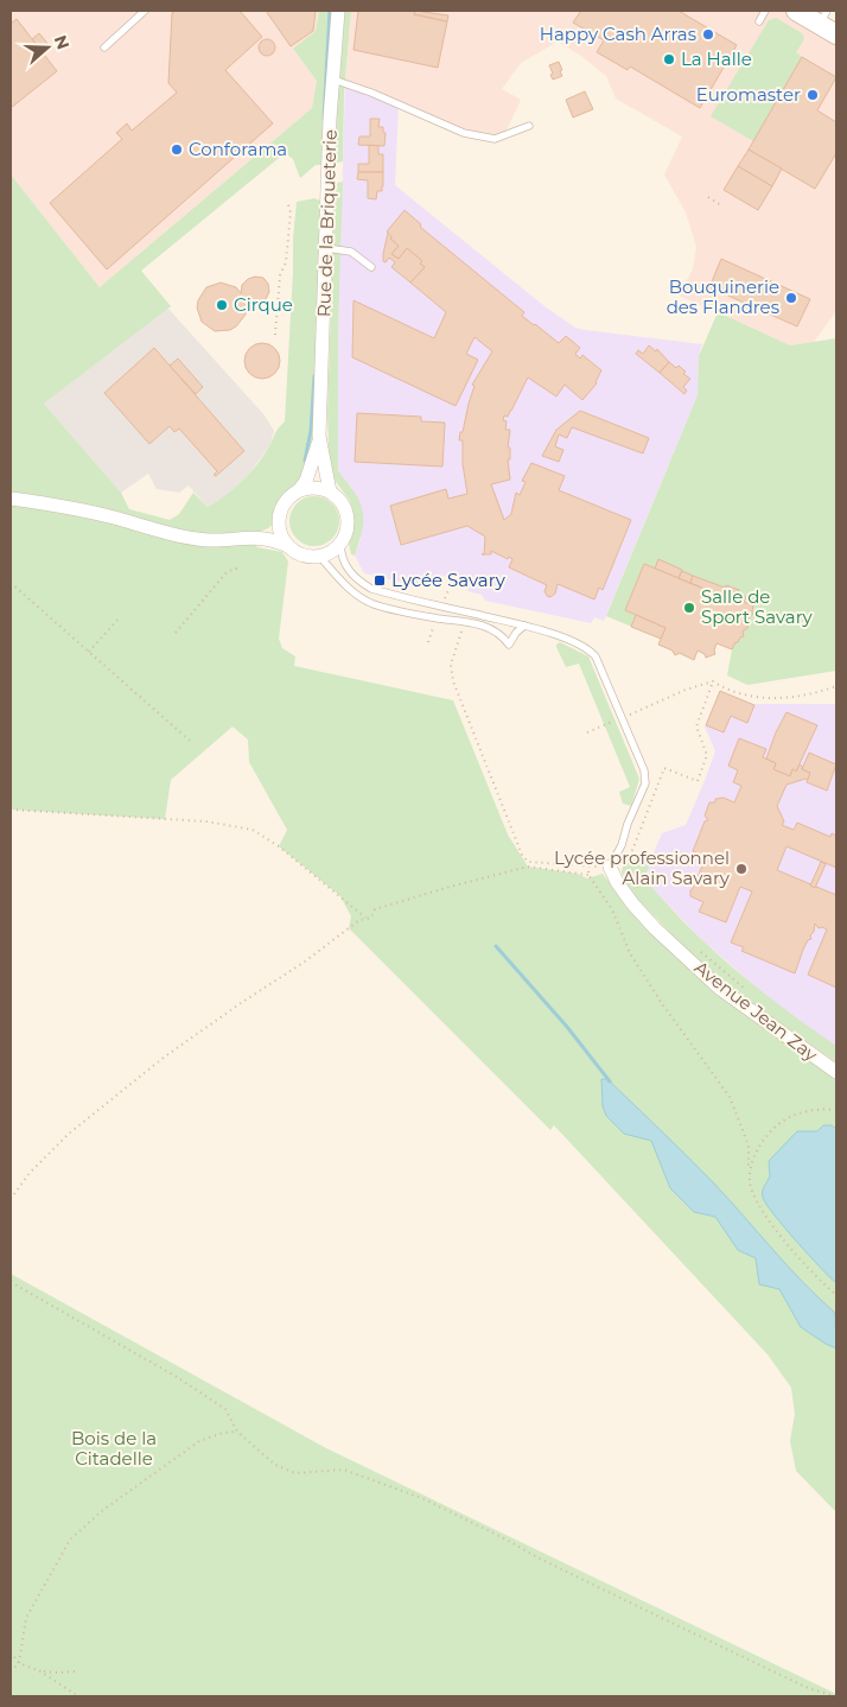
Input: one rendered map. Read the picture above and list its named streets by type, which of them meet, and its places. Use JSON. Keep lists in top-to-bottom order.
{
  "streets": {
    "street": ["Rue de la Briqueterie", "Avenue Jean Zay"]
  },
  "parks": ["Bois de la Citadelle"],
  "places": {
    "other": [
      "Happy Cash Arras",
      "La Halle",
      "Euromaster",
      "Conforama",
      "Bouquinerie des Flandres",
      "Cirque",
      "Salle de Sport Savary",
      "Lycée professionnel Alain Savary"
    ],
    "transit": ["Lycée Savary"]
  },
  "north": "right"
}
